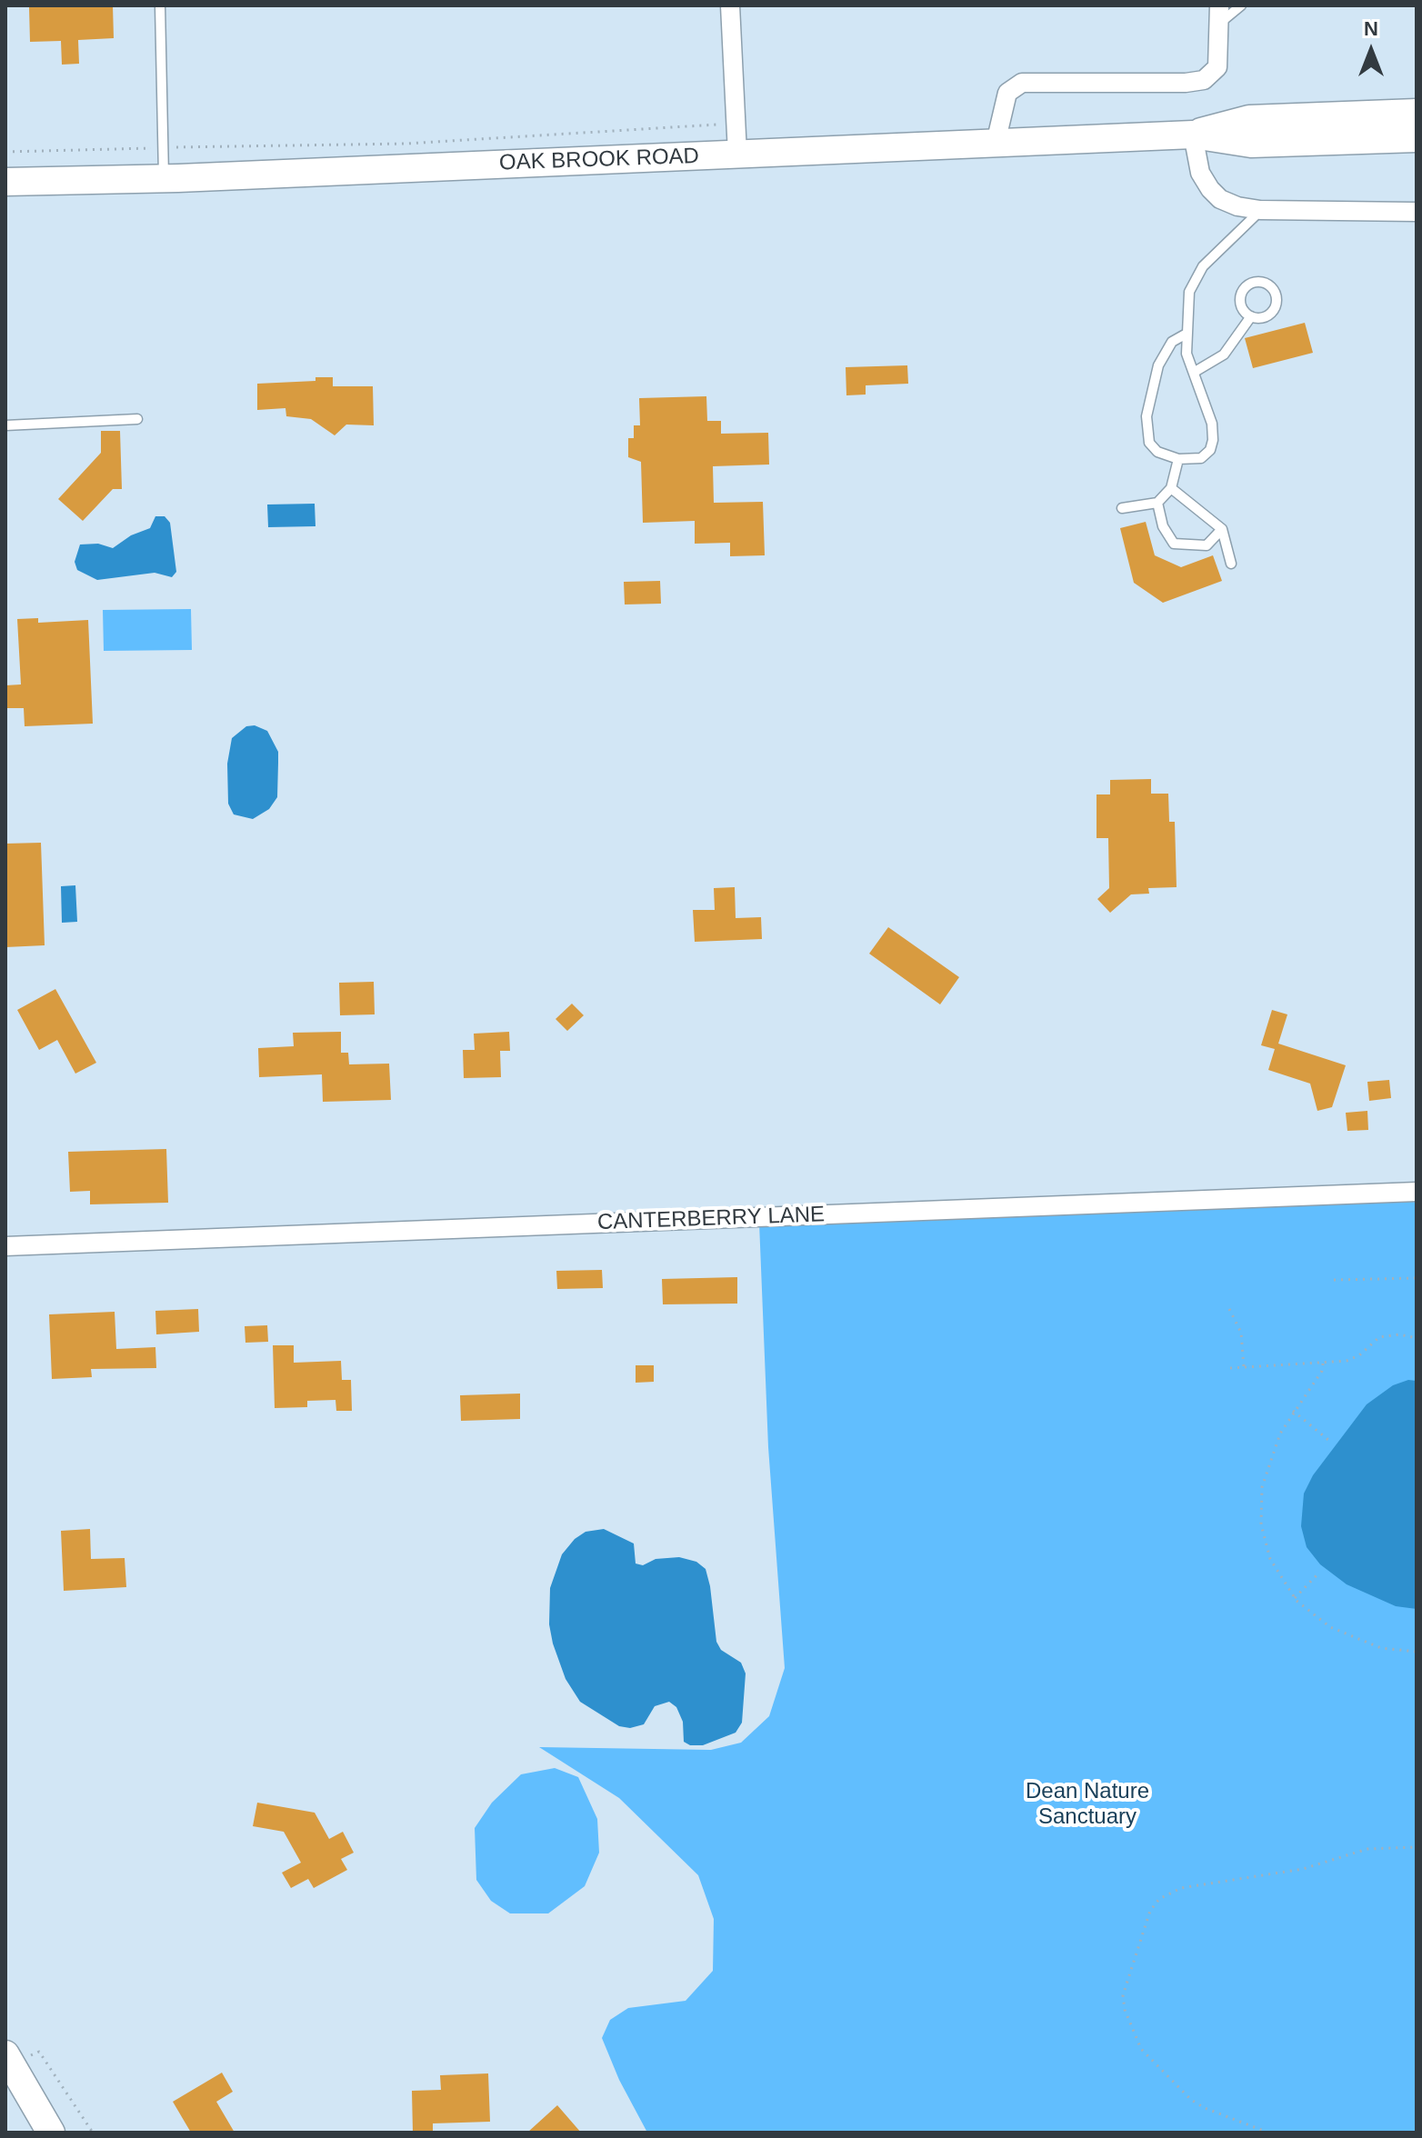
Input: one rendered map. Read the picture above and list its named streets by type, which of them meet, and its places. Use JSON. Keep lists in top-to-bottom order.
{
  "streets": {
    "main road": ["OAK BROOK ROAD"],
    "street": ["CANTERBERRY LANE"]
  },
  "parks": ["Dean Nature Sanctuary"],
  "north": "top"
}
